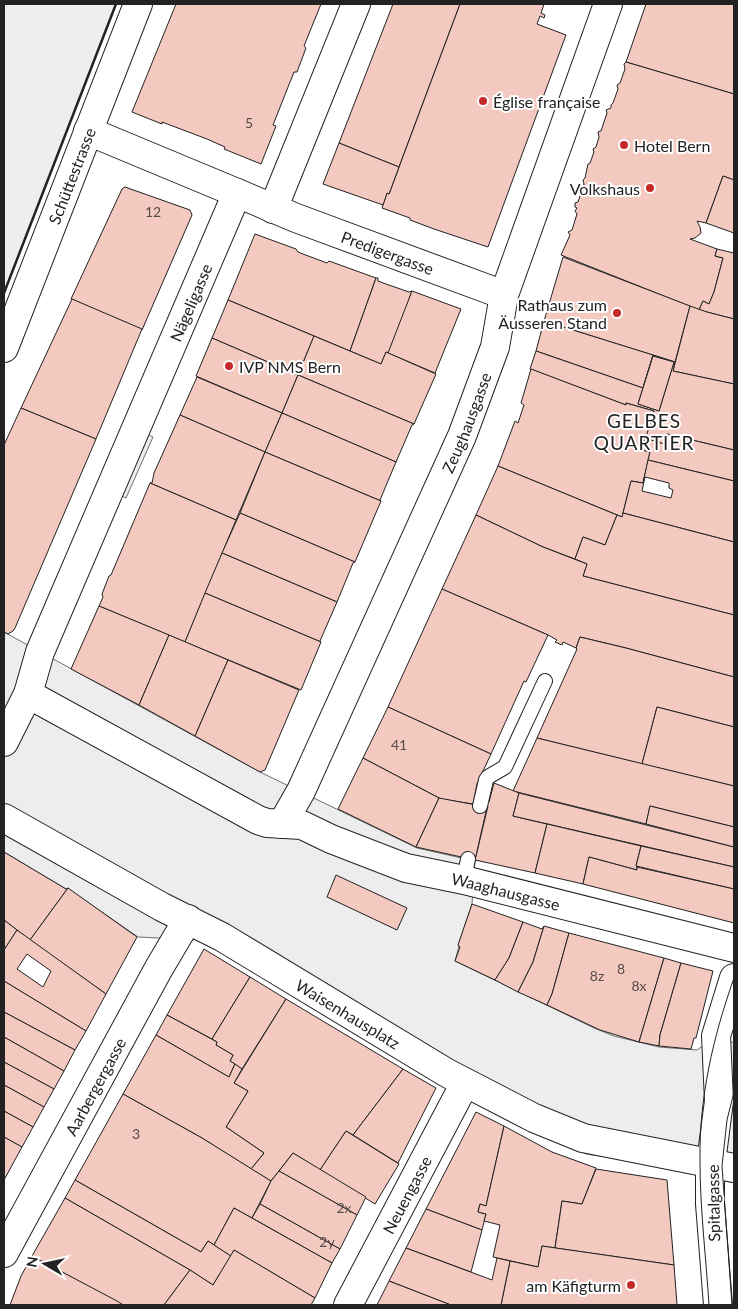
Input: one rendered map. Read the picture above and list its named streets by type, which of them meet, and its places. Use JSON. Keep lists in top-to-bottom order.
{
  "streets": {
    "street": [
      "Schüttestrasse",
      "Predigergasse",
      "Nägeligasse",
      "Zeughausgasse",
      "Waaghausgasse",
      "Waisenhausplatz",
      "Aarbergergasse",
      "Neuengasse",
      "Spitalgasse"
    ]
  },
  "crossings": [
    ["Predigergasse", "Zeughausgasse"],
    ["Zeughausgasse", "Waaghausgasse"],
    ["Waisenhausplatz", "Aarbergergasse"],
    ["Waisenhausplatz", "Neuengasse"],
    ["Waisenhausplatz", "Spitalgasse"]
  ],
  "districts": ["GELBES QUARTIER"],
  "places": [
    "Église française",
    "Hotel Bern",
    "Volkshaus",
    "Rathaus zum Äusseren Stand",
    "IVP NMS Bern",
    "am Käfigturm"
  ],
  "house_numbers": [
    "5",
    "12",
    "41",
    "8",
    "8z",
    "8x",
    "3",
    "2x",
    "2y"
  ],
  "north": "left"
}
